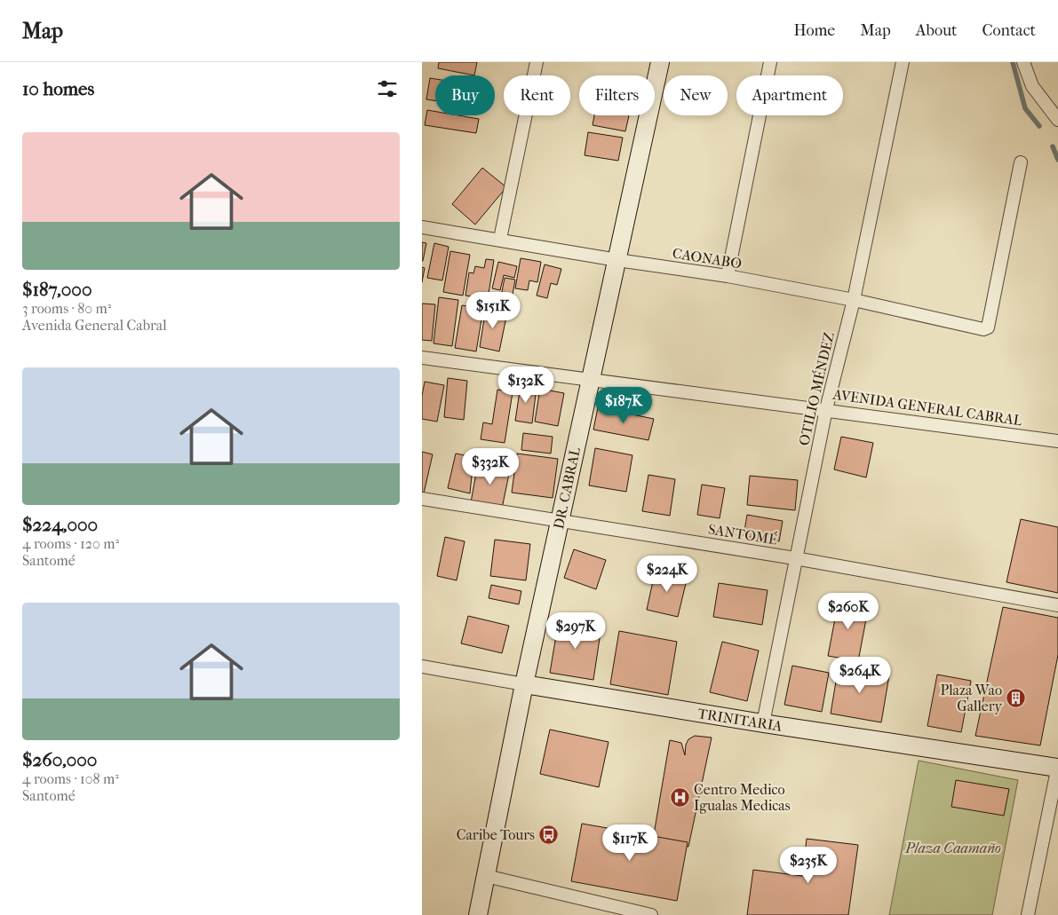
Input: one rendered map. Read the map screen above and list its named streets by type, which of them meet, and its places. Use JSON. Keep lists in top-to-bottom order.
{
  "streets": {
    "street": [
      "CAONABO",
      "OTILIO MÉNDEZ",
      "AVENIDA GENERAL CABRAL",
      "DR. CABRAL",
      "SANTOMÉ",
      "TRINITARIA"
    ]
  },
  "crossings": [
    ["CAONABO", "OTILIO MÉNDEZ"],
    ["CAONABO", "DR. CABRAL"],
    ["OTILIO MÉNDEZ", "AVENIDA GENERAL CABRAL"],
    ["OTILIO MÉNDEZ", "SANTOMÉ"],
    ["OTILIO MÉNDEZ", "TRINITARIA"],
    ["AVENIDA GENERAL CABRAL", "DR. CABRAL"],
    ["DR. CABRAL", "SANTOMÉ"],
    ["DR. CABRAL", "TRINITARIA"]
  ],
  "parks": ["Plaza Caamaño"],
  "places": {
    "building": ["Plaza Wao Gallery"],
    "hospital": ["Centro Medico Igualas Medicas"],
    "bus stop": ["Caribe Tours"]
  },
  "page": {
    "header": "Map",
    "nav": [
      "Home",
      "Map",
      "About",
      "Contact"
    ],
    "heading": "10 homes",
    "chip": [
      "Buy",
      "Rent",
      "Filters",
      "New",
      "Apartment"
    ],
    "list": [
      {
        "name": "$187,000",
        "note": "3 rooms · 80 m² · Avenida General Cabral"
      },
      {
        "name": "$224,000",
        "note": "4 rooms · 120 m² · Santomé"
      },
      {
        "name": "$260,000",
        "note": "4 rooms · 108 m² · Santomé"
      }
    ],
    "price": [
      "$151K",
      "$132K",
      "$187K",
      "$332K",
      "$224K",
      "$260K",
      "$297K",
      "$264K",
      "$117K",
      "$235K"
    ]
  }
}
